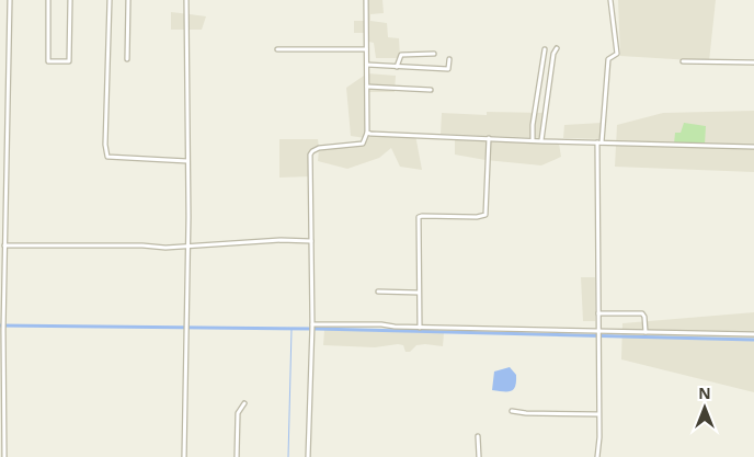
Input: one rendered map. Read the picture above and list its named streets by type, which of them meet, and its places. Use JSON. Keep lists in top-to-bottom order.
{
  "north": "top"
}
